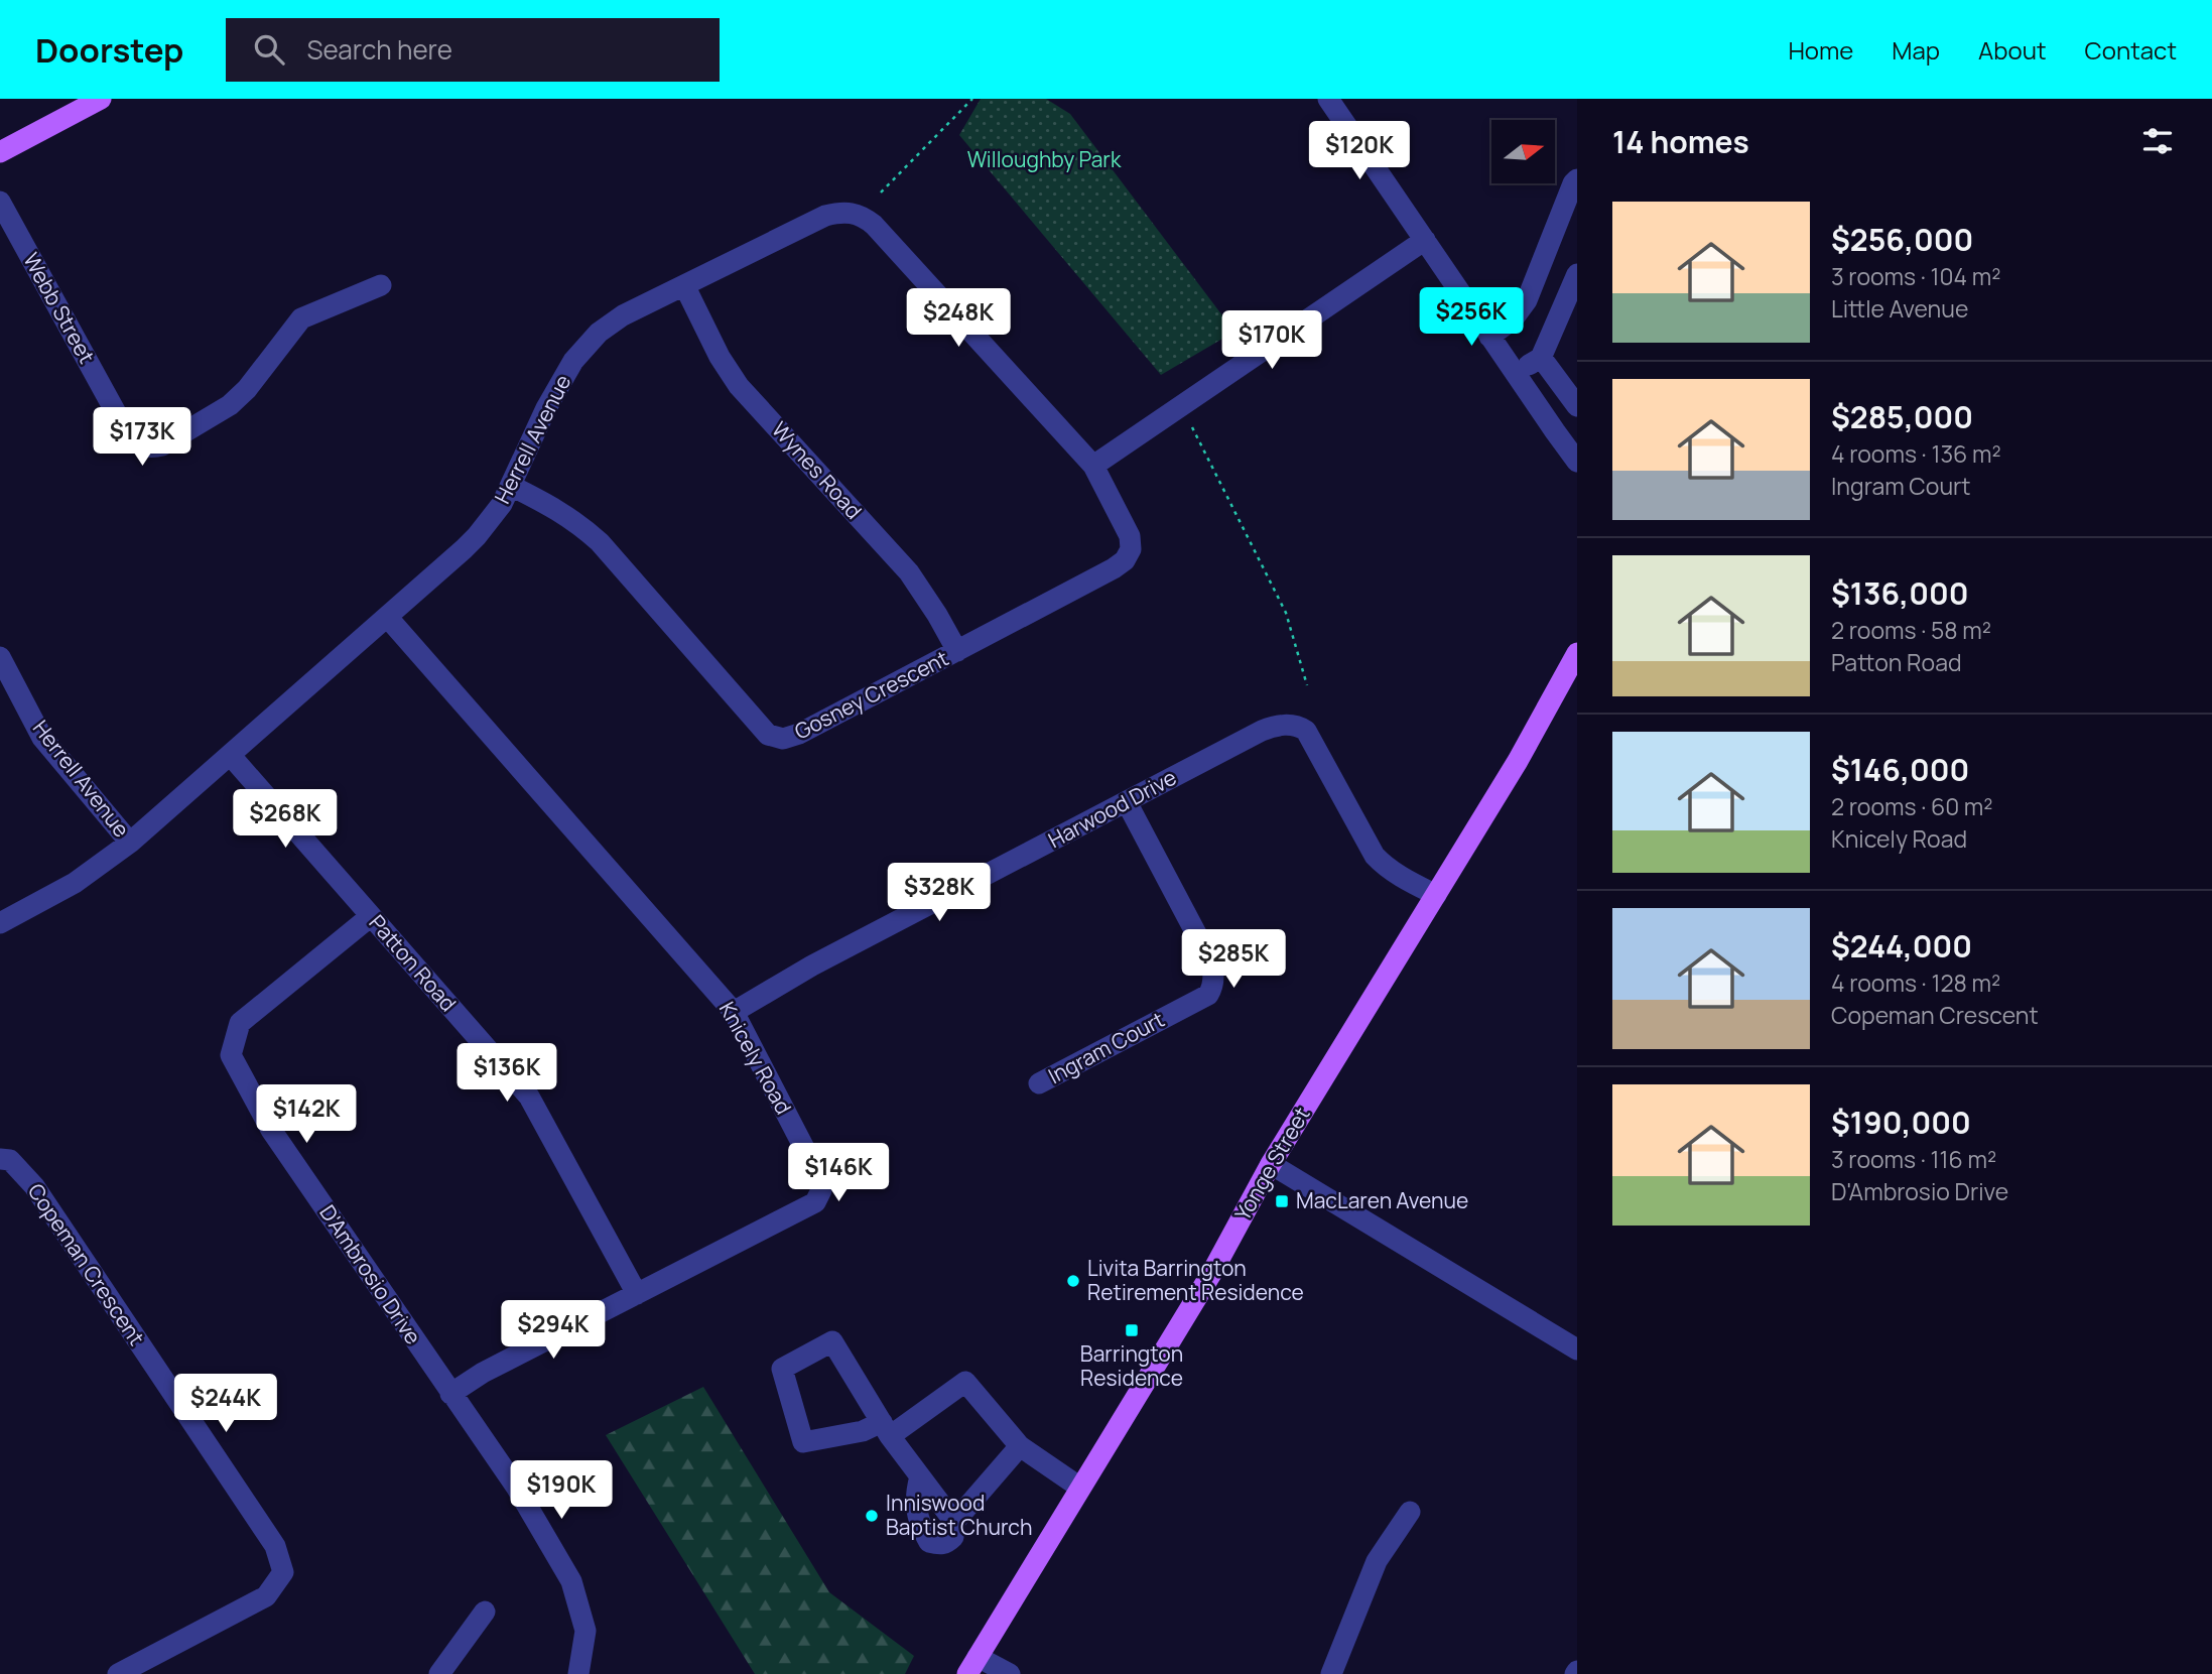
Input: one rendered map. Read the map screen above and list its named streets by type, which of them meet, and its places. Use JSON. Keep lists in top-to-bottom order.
{
  "streets": {
    "main road": ["Yonge Street"],
    "street": [
      "Webb Street",
      "Herrell Avenue",
      "Wynes Road",
      "Gosney Crescent",
      "Harwood Drive",
      "Patton Road",
      "Ingram Court",
      "Knicely Road",
      "Copeman Crescent",
      "D'Ambrosio Drive"
    ]
  },
  "crossings": [
    ["Herrell Avenue", "Wynes Road"],
    ["Herrell Avenue", "Gosney Crescent"],
    ["Herrell Avenue", "Patton Road"],
    ["Herrell Avenue", "Knicely Road"],
    ["Wynes Road", "Gosney Crescent"],
    ["Harwood Drive", "Ingram Court"],
    ["Harwood Drive", "Knicely Road"],
    ["Harwood Drive", "Yonge Street"],
    ["Patton Road", "Knicely Road"],
    ["Patton Road", "D'Ambrosio Drive"],
    ["Knicely Road", "D'Ambrosio Drive"]
  ],
  "parks": ["Willoughby Park"],
  "places": {
    "transit": ["MacLaren Avenue", "Barrington Residence"],
    "other": ["Livita Barrington Retirement Residence", "Inniswood Baptist Church"]
  },
  "north": "right",
  "page": {
    "header": "Doorstep",
    "search": "Search here",
    "nav": [
      "Home",
      "Map",
      "About",
      "Contact"
    ],
    "heading": "14 homes",
    "price": [
      "$120K",
      "$256K",
      "$248K",
      "$170K",
      "$173K",
      "$268K",
      "$328K",
      "$285K",
      "$136K",
      "$142K",
      "$146K",
      "$294K",
      "$244K",
      "$190K"
    ],
    "list": [
      {
        "name": "$256,000",
        "note": "3 rooms · 104 m² · Little Avenue"
      },
      {
        "name": "$285,000",
        "note": "4 rooms · 136 m² · Ingram Court"
      },
      {
        "name": "$136,000",
        "note": "2 rooms · 58 m² · Patton Road"
      },
      {
        "name": "$146,000",
        "note": "2 rooms · 60 m² · Knicely Road"
      },
      {
        "name": "$244,000",
        "note": "4 rooms · 128 m² · Copeman Crescent"
      },
      {
        "name": "$190,000",
        "note": "3 rooms · 116 m² · D'Ambrosio Drive"
      }
    ]
  }
}
